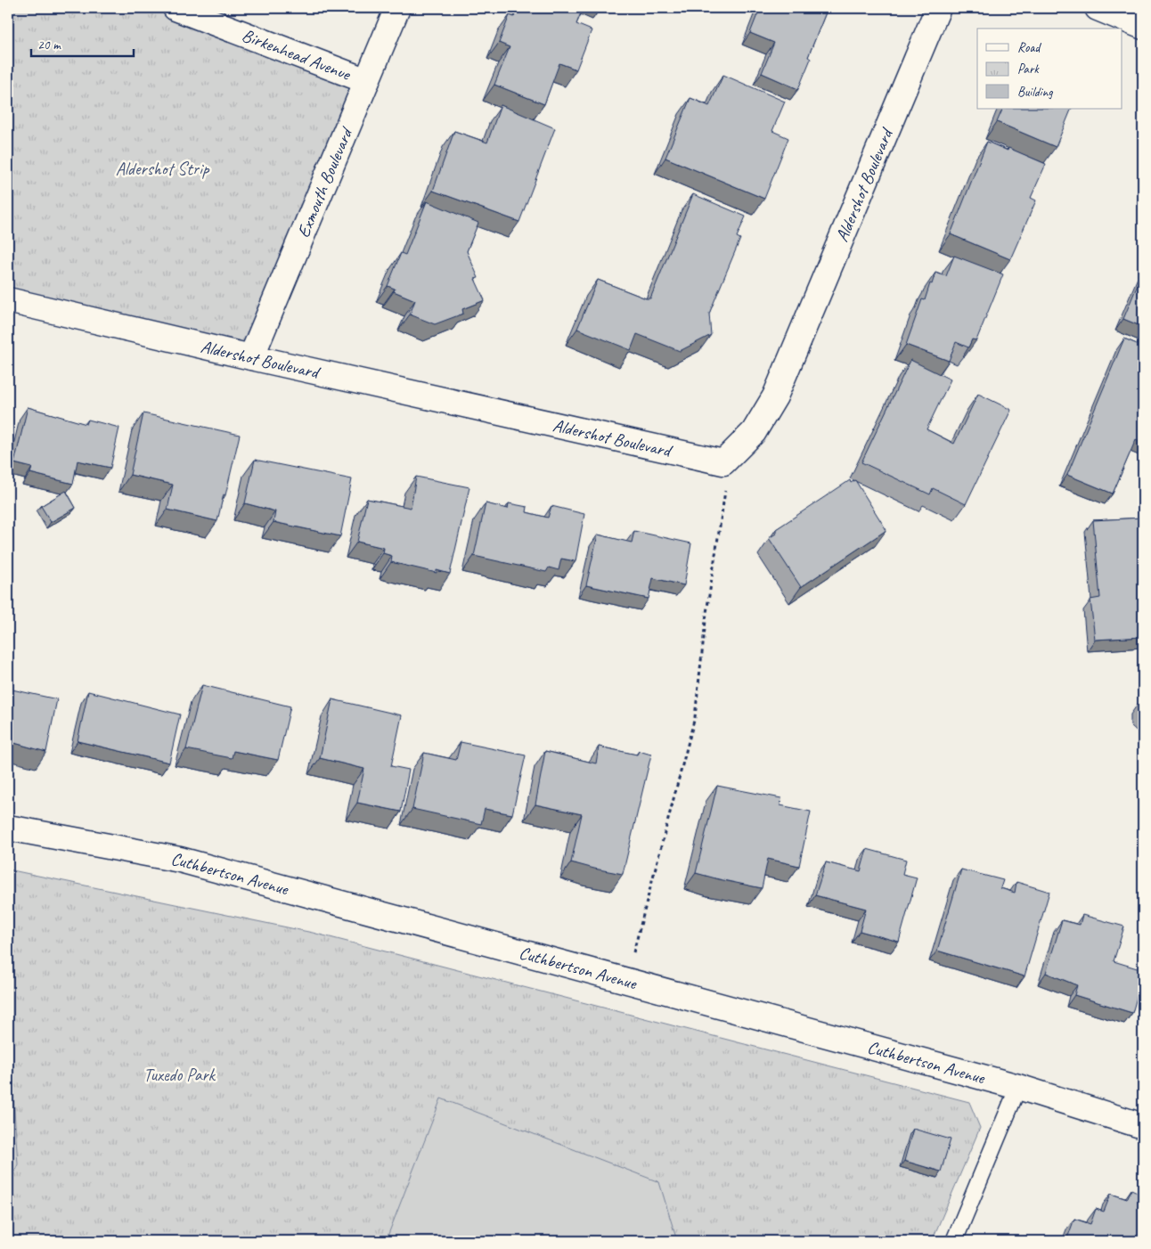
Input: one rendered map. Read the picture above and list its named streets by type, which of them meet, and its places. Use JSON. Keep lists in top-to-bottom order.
{
  "streets": {
    "street": [
      "Birkenhead Avenue",
      "Exmouth Boulevard",
      "Aldershot Boulevard",
      "Cuthbertson Avenue"
    ]
  },
  "crossings": [
    ["Birkenhead Avenue", "Exmouth Boulevard"],
    ["Exmouth Boulevard", "Aldershot Boulevard"]
  ],
  "parks": ["Aldershot Strip", "Tuxedo Park"],
  "legend": ["Road", "Park", "Building"],
  "scale_bar": "20 m"
}
